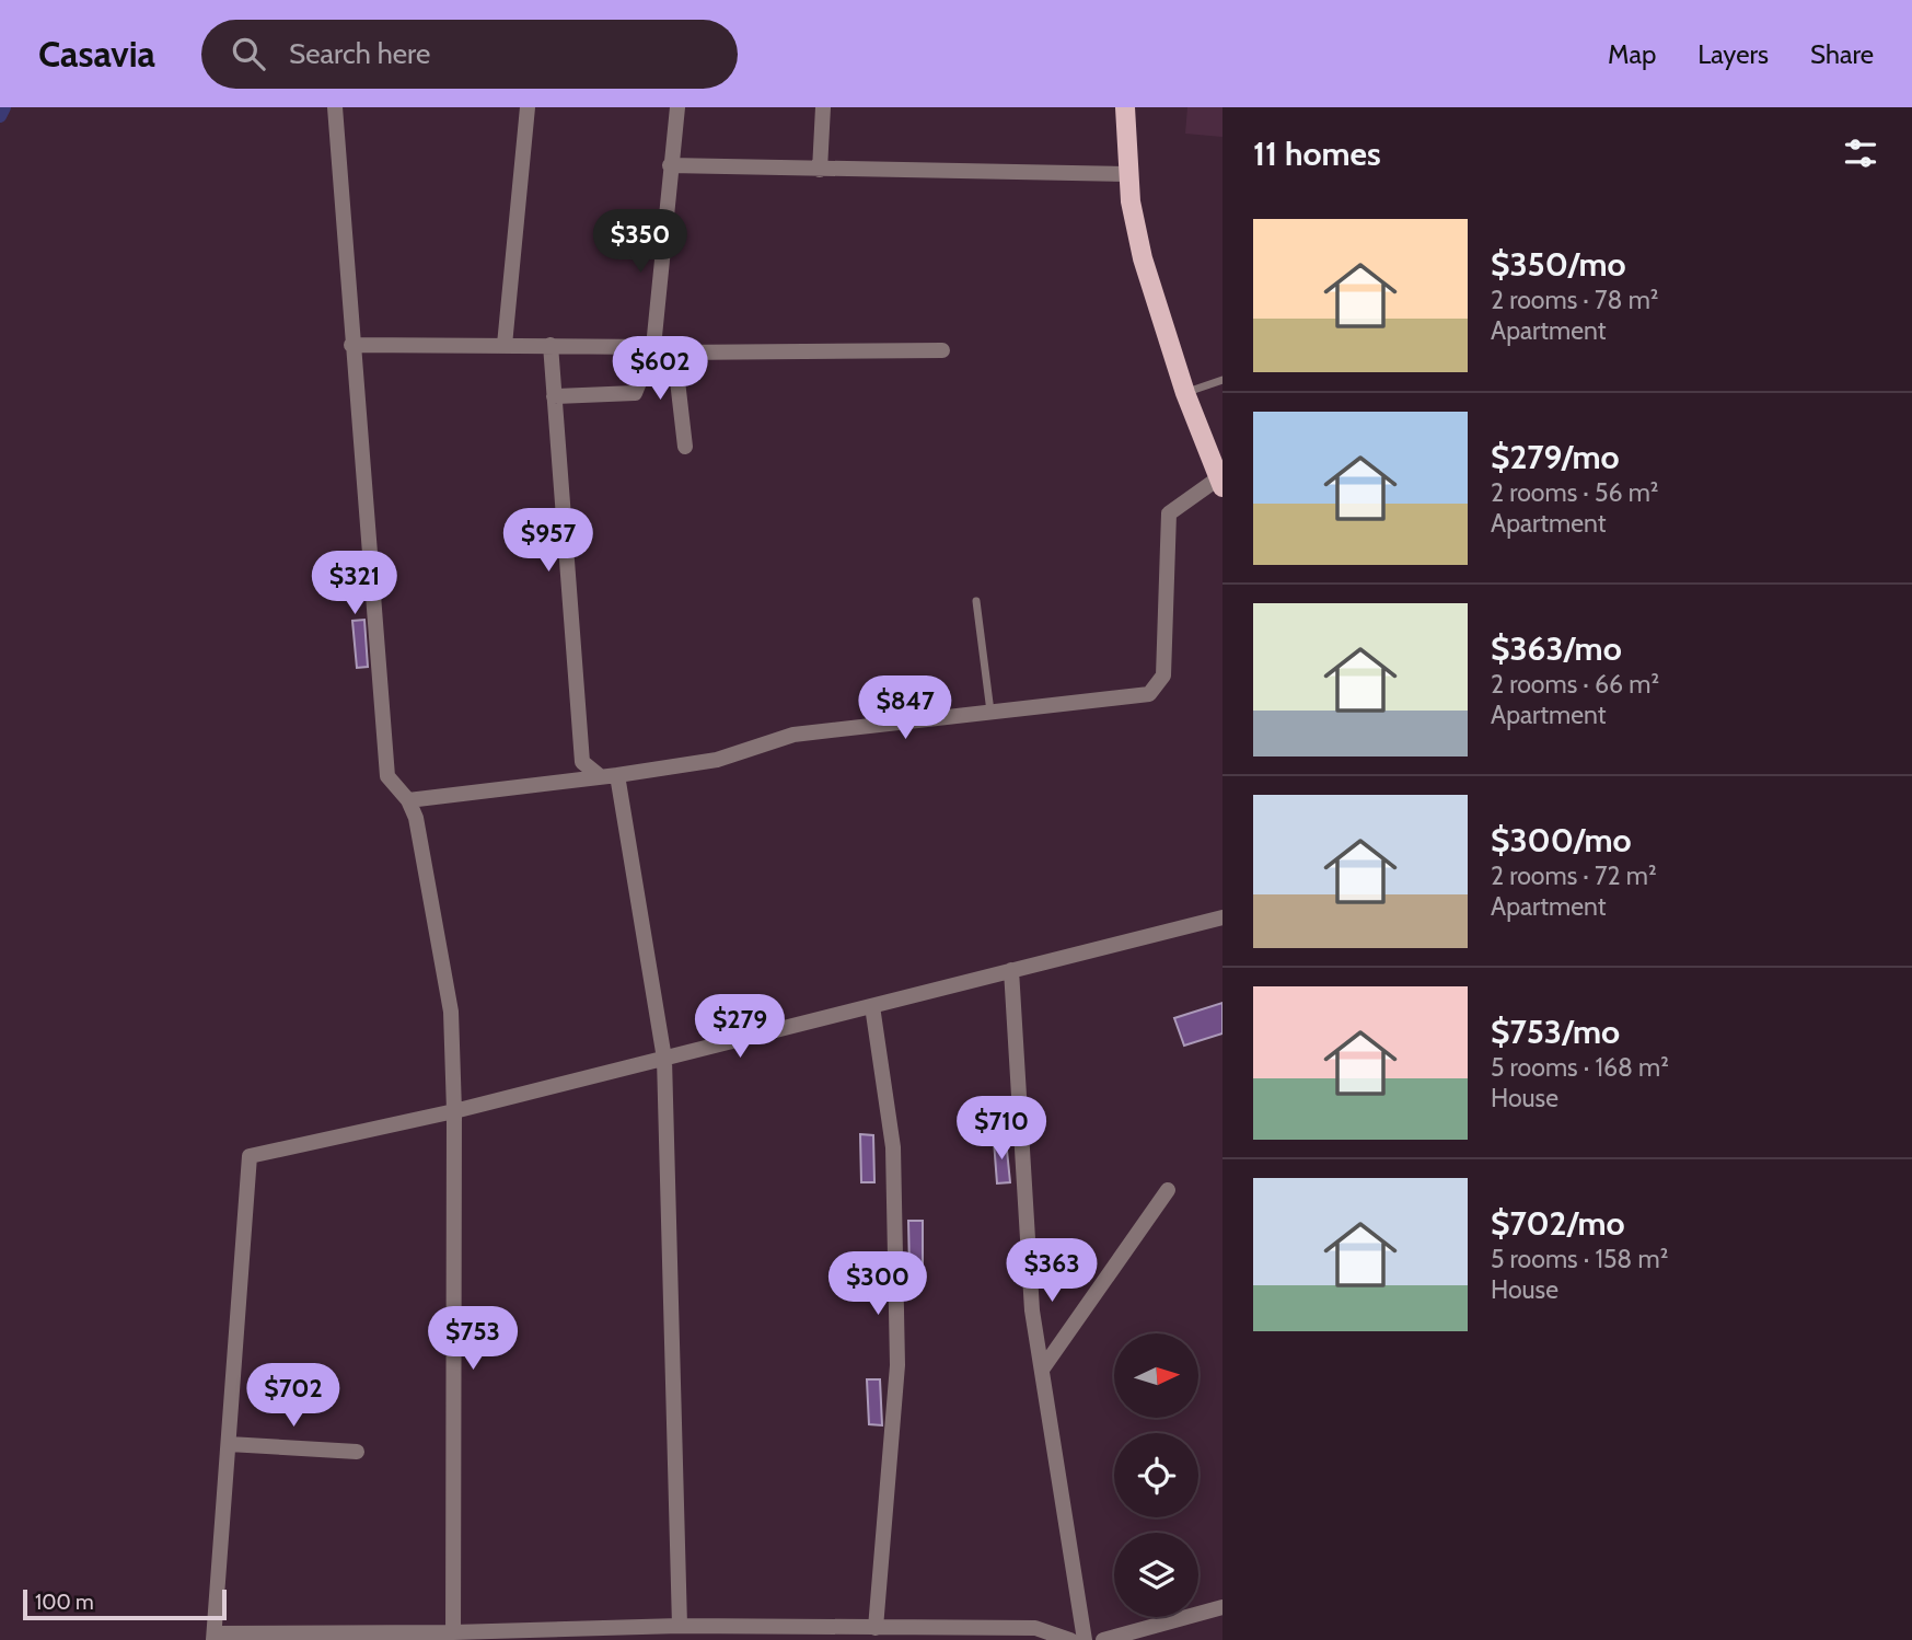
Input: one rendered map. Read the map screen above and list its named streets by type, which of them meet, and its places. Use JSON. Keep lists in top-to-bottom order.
{
  "scale_bar": "100 m",
  "north": "right",
  "page": {
    "header": "Casavia",
    "search": "Search here",
    "nav": ["Map", "Layers", "Share"],
    "heading": "11 homes",
    "list": [
      {
        "name": "$350/mo",
        "note": "2 rooms · 78 m² · Apartment"
      },
      {
        "name": "$279/mo",
        "note": "2 rooms · 56 m² · Apartment"
      },
      {
        "name": "$363/mo",
        "note": "2 rooms · 66 m² · Apartment"
      },
      {
        "name": "$300/mo",
        "note": "2 rooms · 72 m² · Apartment"
      },
      {
        "name": "$753/mo",
        "note": "5 rooms · 168 m² · House"
      },
      {
        "name": "$702/mo",
        "note": "5 rooms · 158 m² · House"
      }
    ],
    "price": [
      "$350",
      "$602",
      "$957",
      "$321",
      "$847",
      "$279",
      "$710",
      "$363",
      "$300",
      "$753",
      "$702"
    ],
    "scale": "100 m"
  }
}
